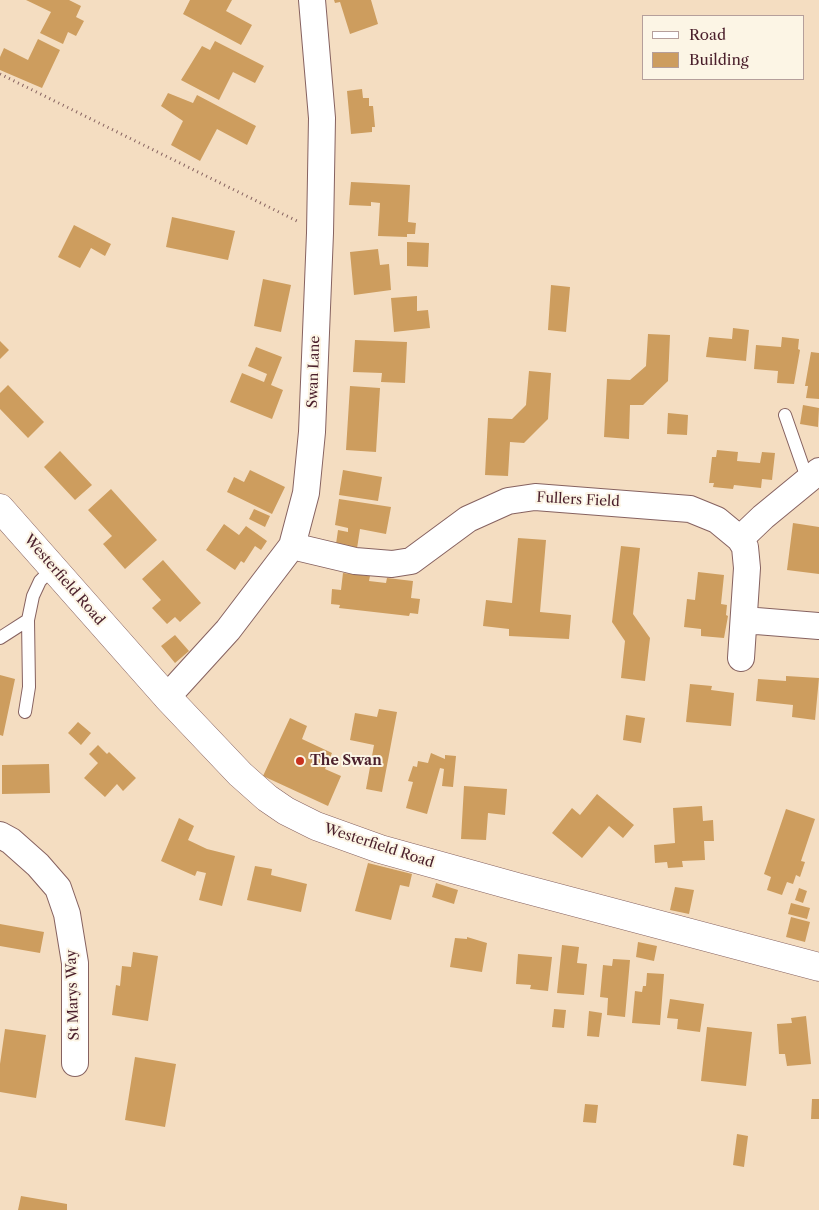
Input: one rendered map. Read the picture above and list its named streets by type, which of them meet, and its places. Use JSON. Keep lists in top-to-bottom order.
{
  "streets": {
    "main road": ["Westerfield Road"],
    "street": ["Swan Lane", "Fullers Field", "St Marys Way"]
  },
  "crossings": [
    ["Swan Lane", "Fullers Field"],
    ["Swan Lane", "Westerfield Road"]
  ],
  "places": ["The Swan"],
  "legend": ["Road", "Building"]
}
